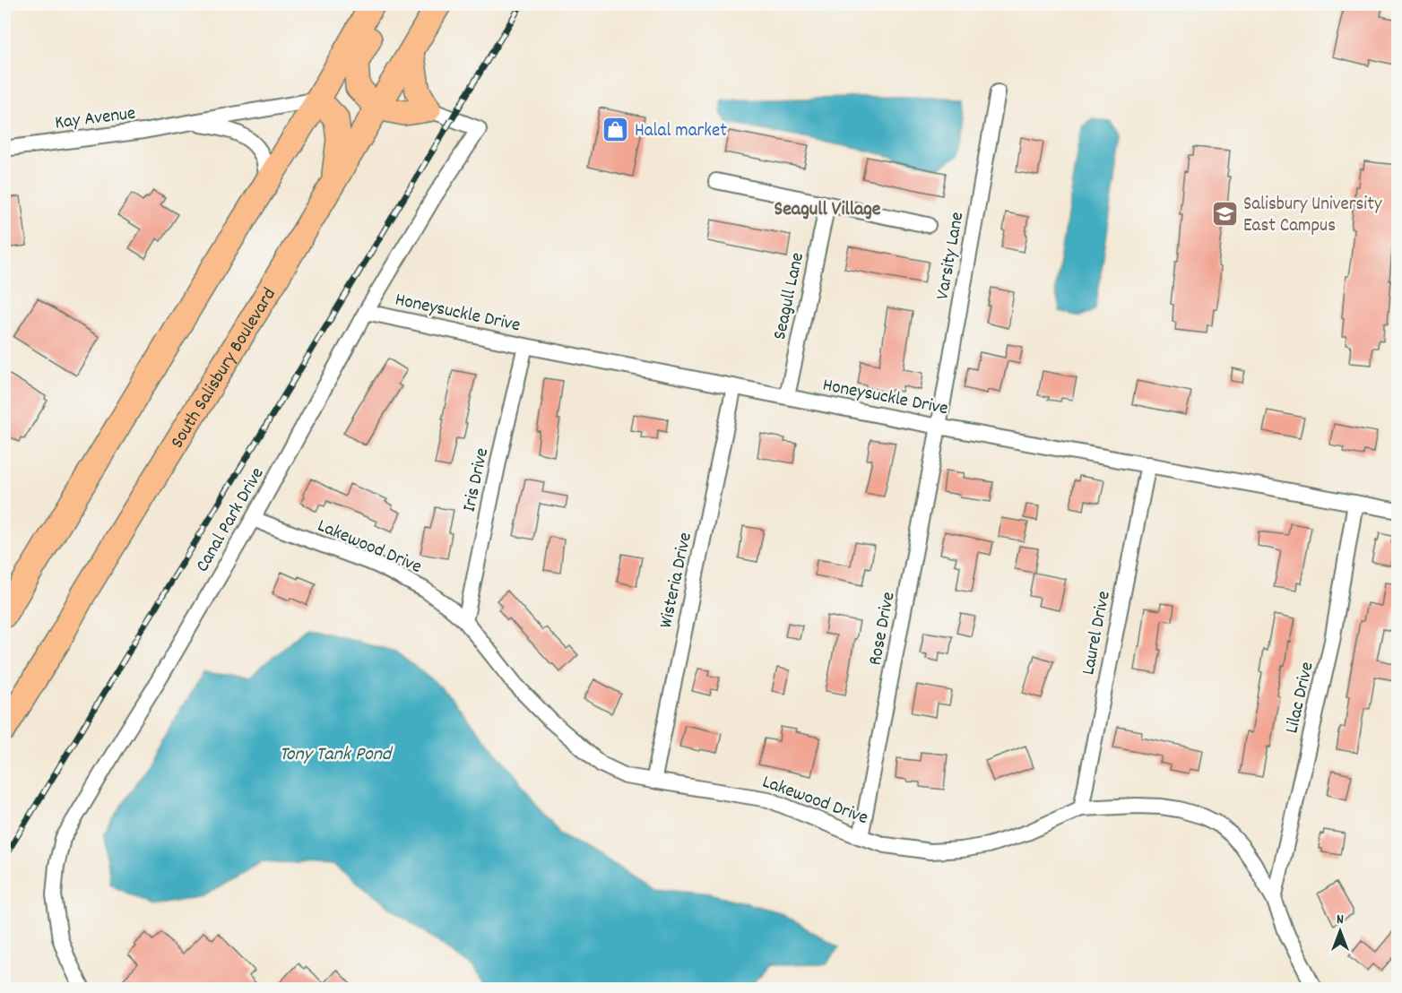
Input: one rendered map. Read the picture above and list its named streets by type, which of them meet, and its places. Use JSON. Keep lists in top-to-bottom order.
{
  "streets": {
    "main road": ["South Salisbury Boulevard"],
    "street": [
      "Kay Avenue",
      "Varsity Lane",
      "Seagull Lane",
      "Honeysuckle Drive",
      "Iris Drive",
      "Canal Park Drive",
      "Lakewood Drive",
      "Wisteria Drive",
      "Rose Drive",
      "Laurel Drive",
      "Lilac Drive"
    ]
  },
  "crossings": [
    ["Varsity Lane", "Honeysuckle Drive"],
    ["Varsity Lane", "Rose Drive"],
    ["Seagull Lane", "Honeysuckle Drive"],
    ["Honeysuckle Drive", "Iris Drive"],
    ["Honeysuckle Drive", "Canal Park Drive"],
    ["Honeysuckle Drive", "Wisteria Drive"],
    ["Honeysuckle Drive", "Rose Drive"],
    ["Honeysuckle Drive", "Laurel Drive"],
    ["Honeysuckle Drive", "Lilac Drive"],
    ["Iris Drive", "Lakewood Drive"],
    ["Canal Park Drive", "Lakewood Drive"],
    ["Lakewood Drive", "Wisteria Drive"],
    ["Lakewood Drive", "Rose Drive"],
    ["Lakewood Drive", "Laurel Drive"],
    ["Lakewood Drive", "Lilac Drive"]
  ],
  "districts": ["Seagull Village"],
  "water": ["Tony Tank Pond"],
  "places": {
    "shop": ["Halal market"],
    "school or university": ["Salisbury University East Campus"]
  },
  "north": "top"
}
